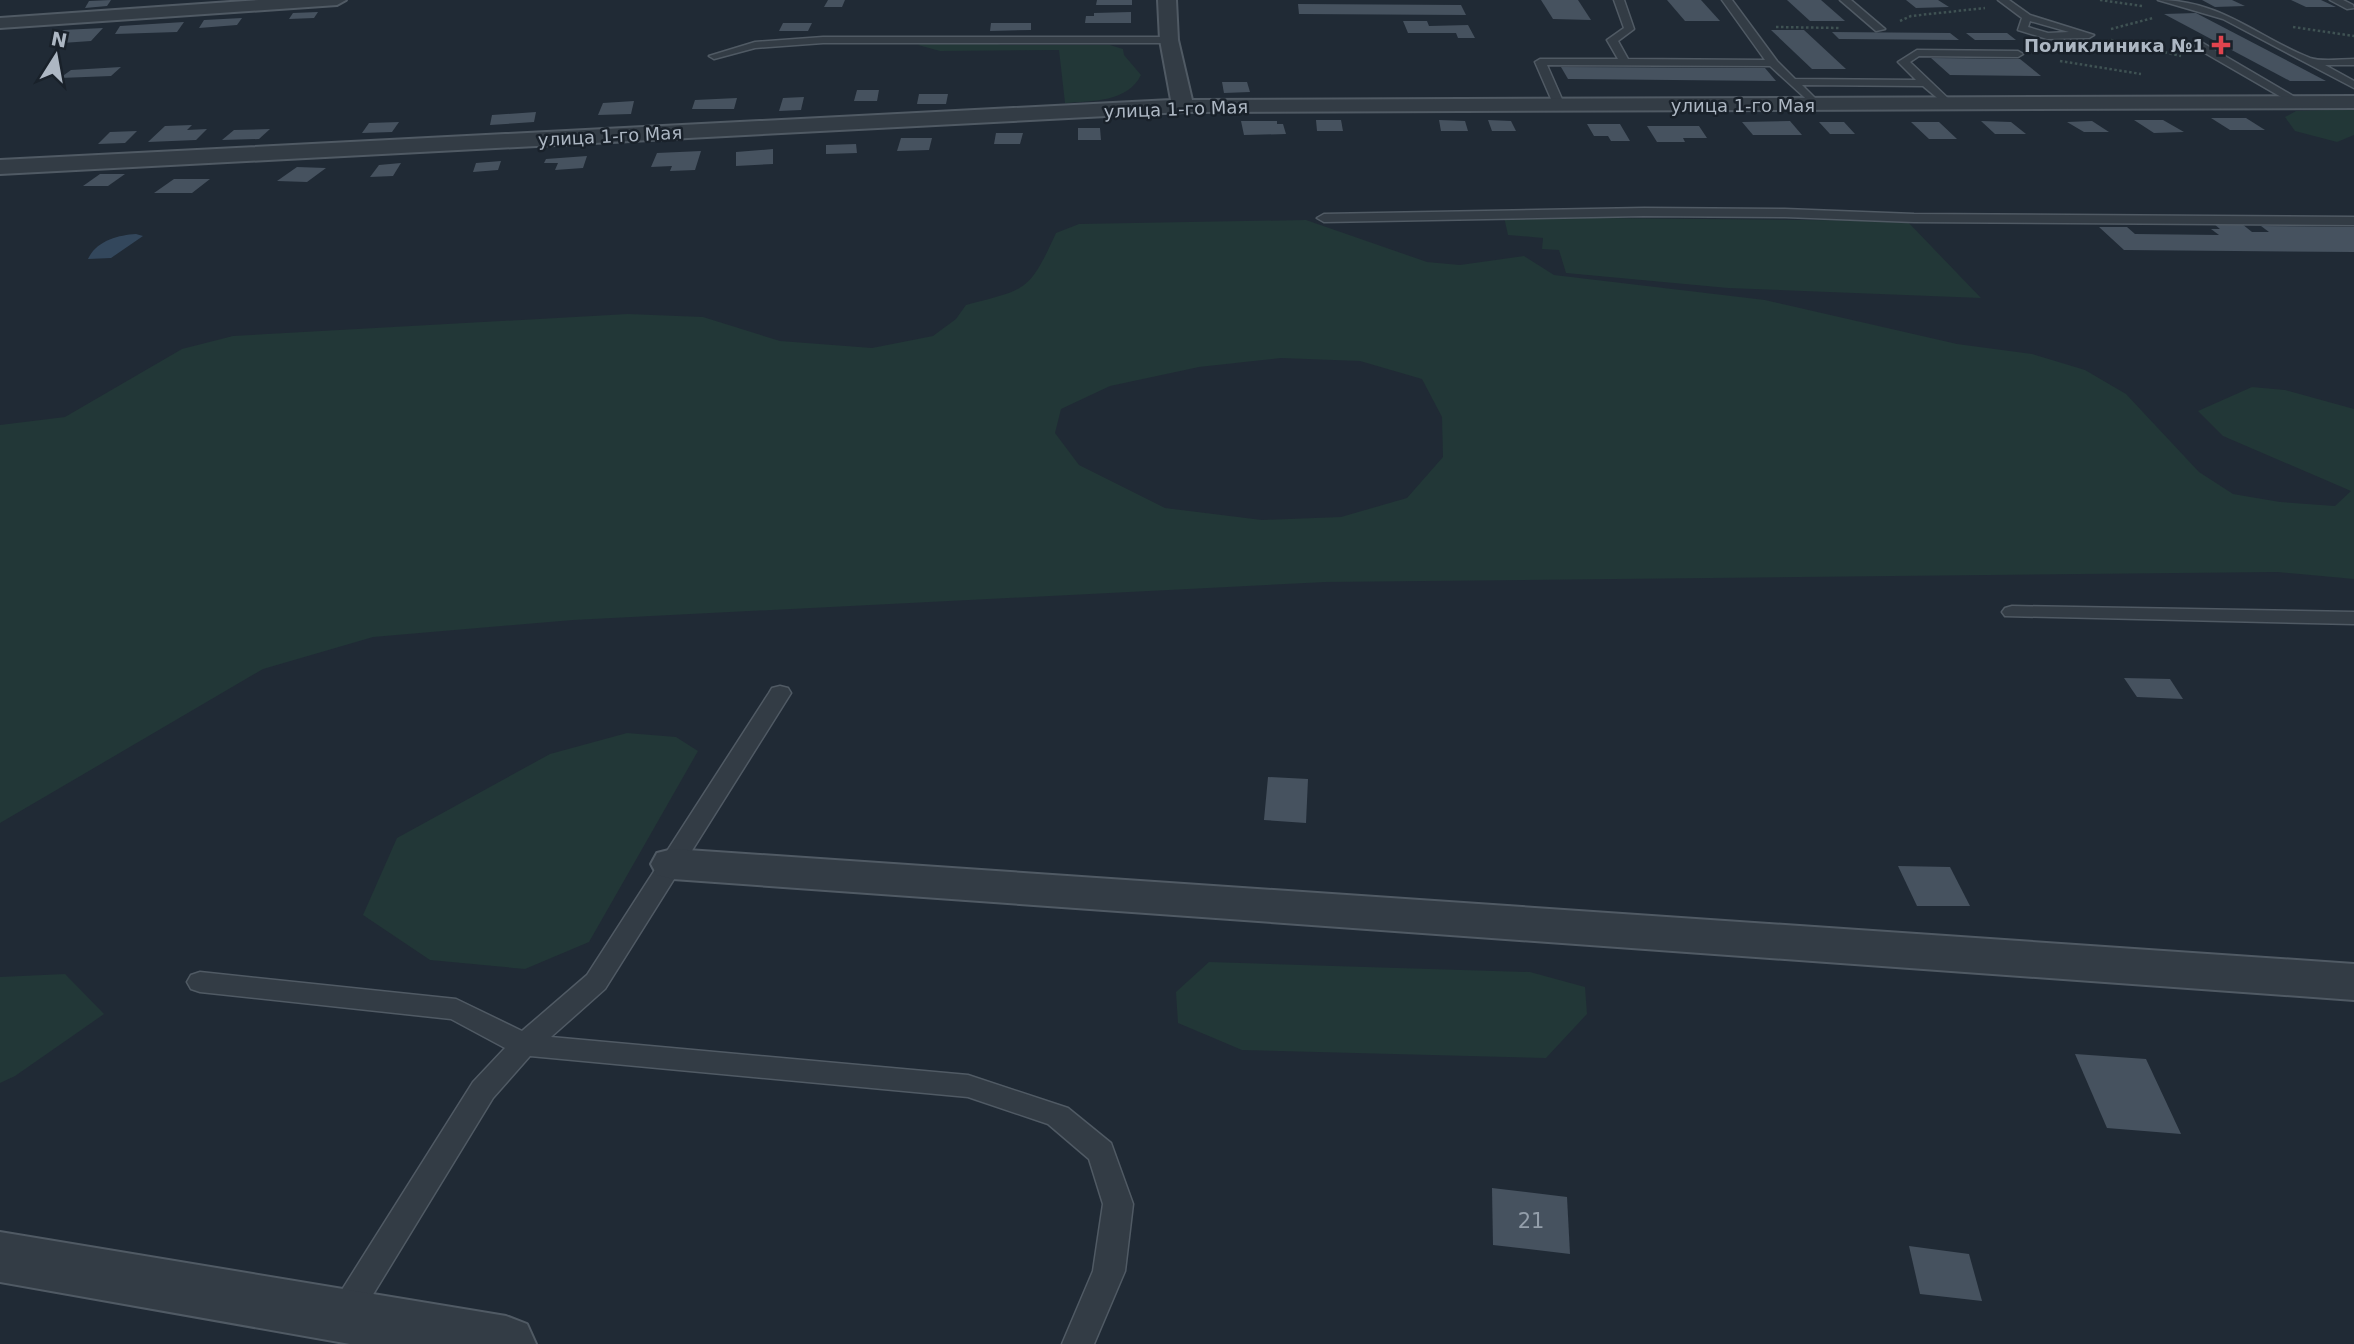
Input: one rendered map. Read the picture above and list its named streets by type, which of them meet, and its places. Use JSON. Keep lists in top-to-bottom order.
{
  "streets": {
    "street": ["улица 1-го Мая"]
  },
  "places": {
    "health": ["Поликлиника №1"]
  },
  "house_numbers": ["21"],
  "north": "top"
}
